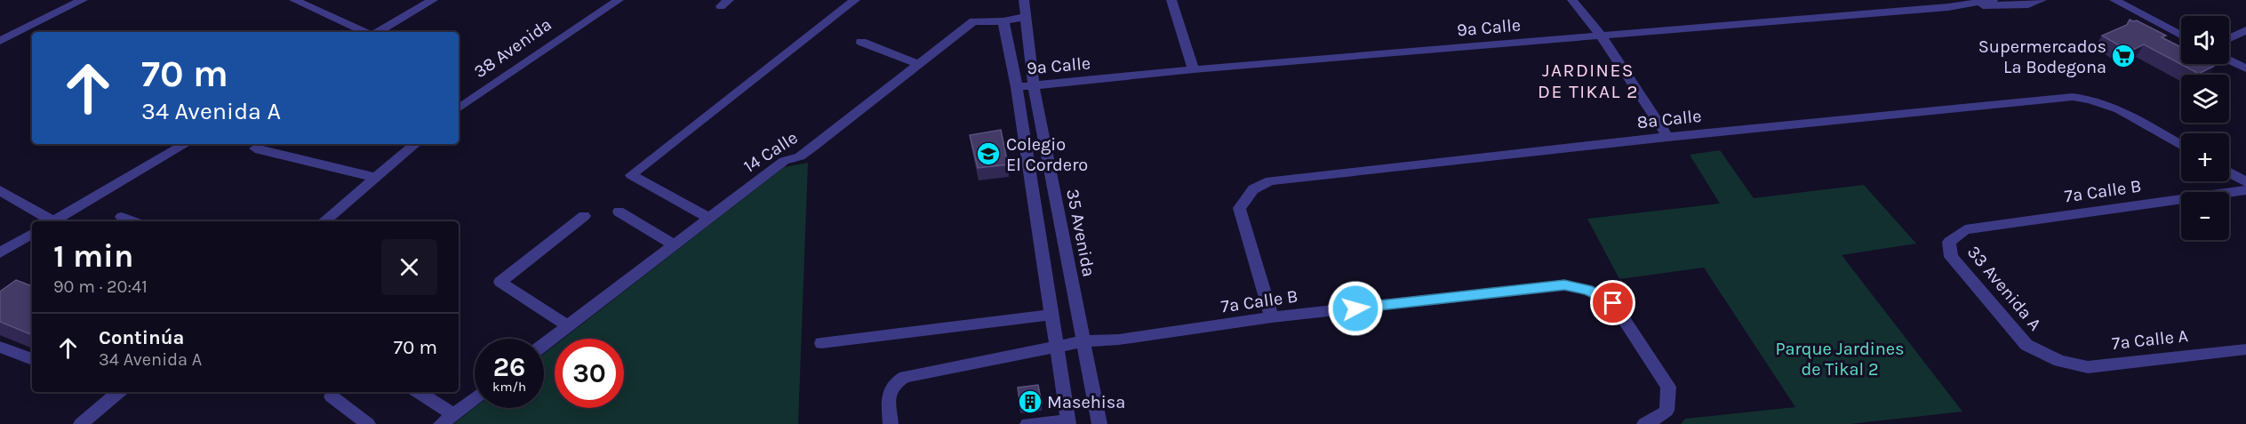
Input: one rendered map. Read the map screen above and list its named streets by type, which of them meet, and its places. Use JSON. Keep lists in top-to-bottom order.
{
  "streets": {
    "street": [
      "9a Calle",
      "38 Avenida",
      "8a Calle",
      "14 Calle",
      "7a Calle B",
      "35 Avenida",
      "33 Avenida A",
      "7a Calle A"
    ]
  },
  "crossings": [
    ["9a Calle", "35 Avenida"],
    ["8a Calle", "7a Calle B"],
    ["14 Calle", "35 Avenida"],
    ["7a Calle B", "35 Avenida"],
    ["7a Calle B", "33 Avenida A"],
    ["33 Avenida A", "7a Calle A"]
  ],
  "districts": ["JARDINES DE TIKAL 2"],
  "parks": ["Parque Jardines de Tikal 2"],
  "places": {
    "supermarket": ["Supermercados La Bodegona"],
    "school or university": ["Colegio El Cordero"],
    "building": ["Masehisa"]
  },
  "page": {
    "map_buttons": ["+", "−"],
    "turn": ["70 m", "34 Avenida A"],
    "heading": ["1 min", "90 m · 20:41"],
    "list": [
      {
        "name": "Continúa",
        "note": "34 Avenida A",
        "value": "70 m"
      }
    ],
    "speed": "26 km/h",
    "limit": "30"
  }
}
